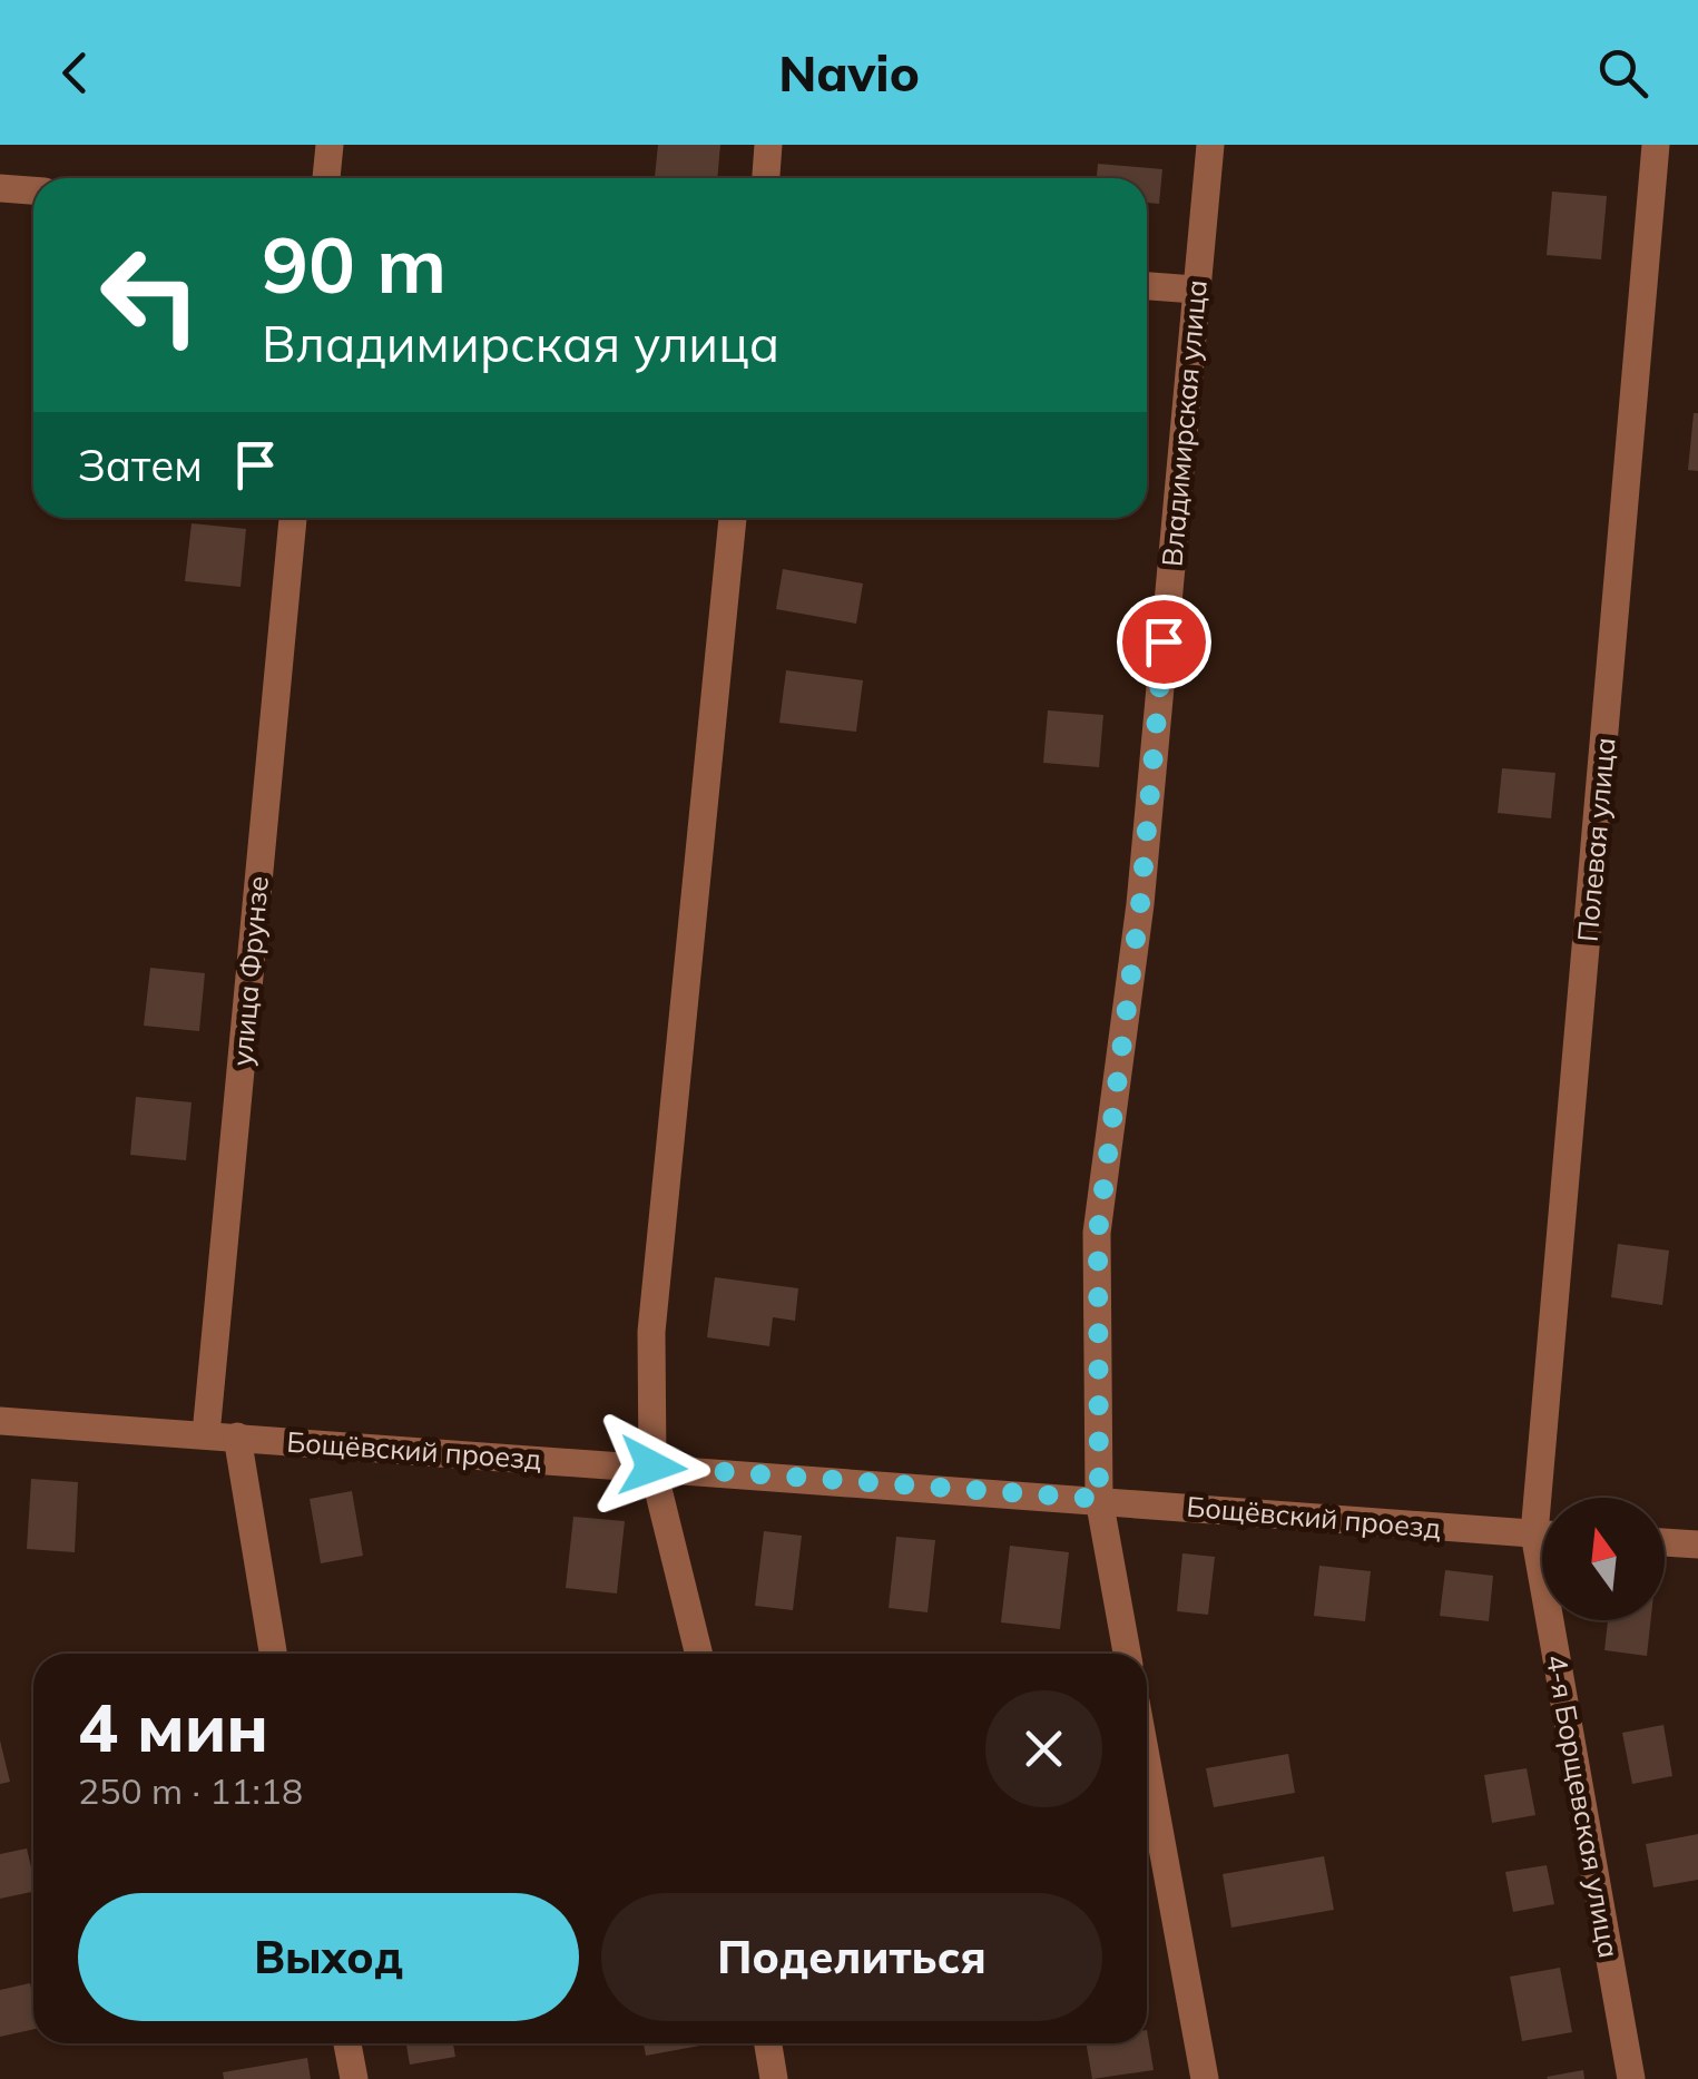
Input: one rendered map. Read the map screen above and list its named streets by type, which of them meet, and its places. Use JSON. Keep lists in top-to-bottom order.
{
  "streets": {
    "street": [
      "Владимирская улица",
      "Полевая улица",
      "улица Фрунзе",
      "Бощёвский проезд",
      "4-я Борщевская улица"
    ]
  },
  "crossings": [
    ["Владимирская улица", "Бощёвский проезд"],
    ["улица Фрунзе", "Бощёвский проезд"]
  ],
  "north": "top",
  "page": {
    "header": "Navio",
    "turn": ["90 m", "Владимирская улица"],
    "then": "Затем",
    "heading": ["4 мин", "250 m · 11:18"],
    "buttons": ["Выход", "Поделиться"]
  }
}
